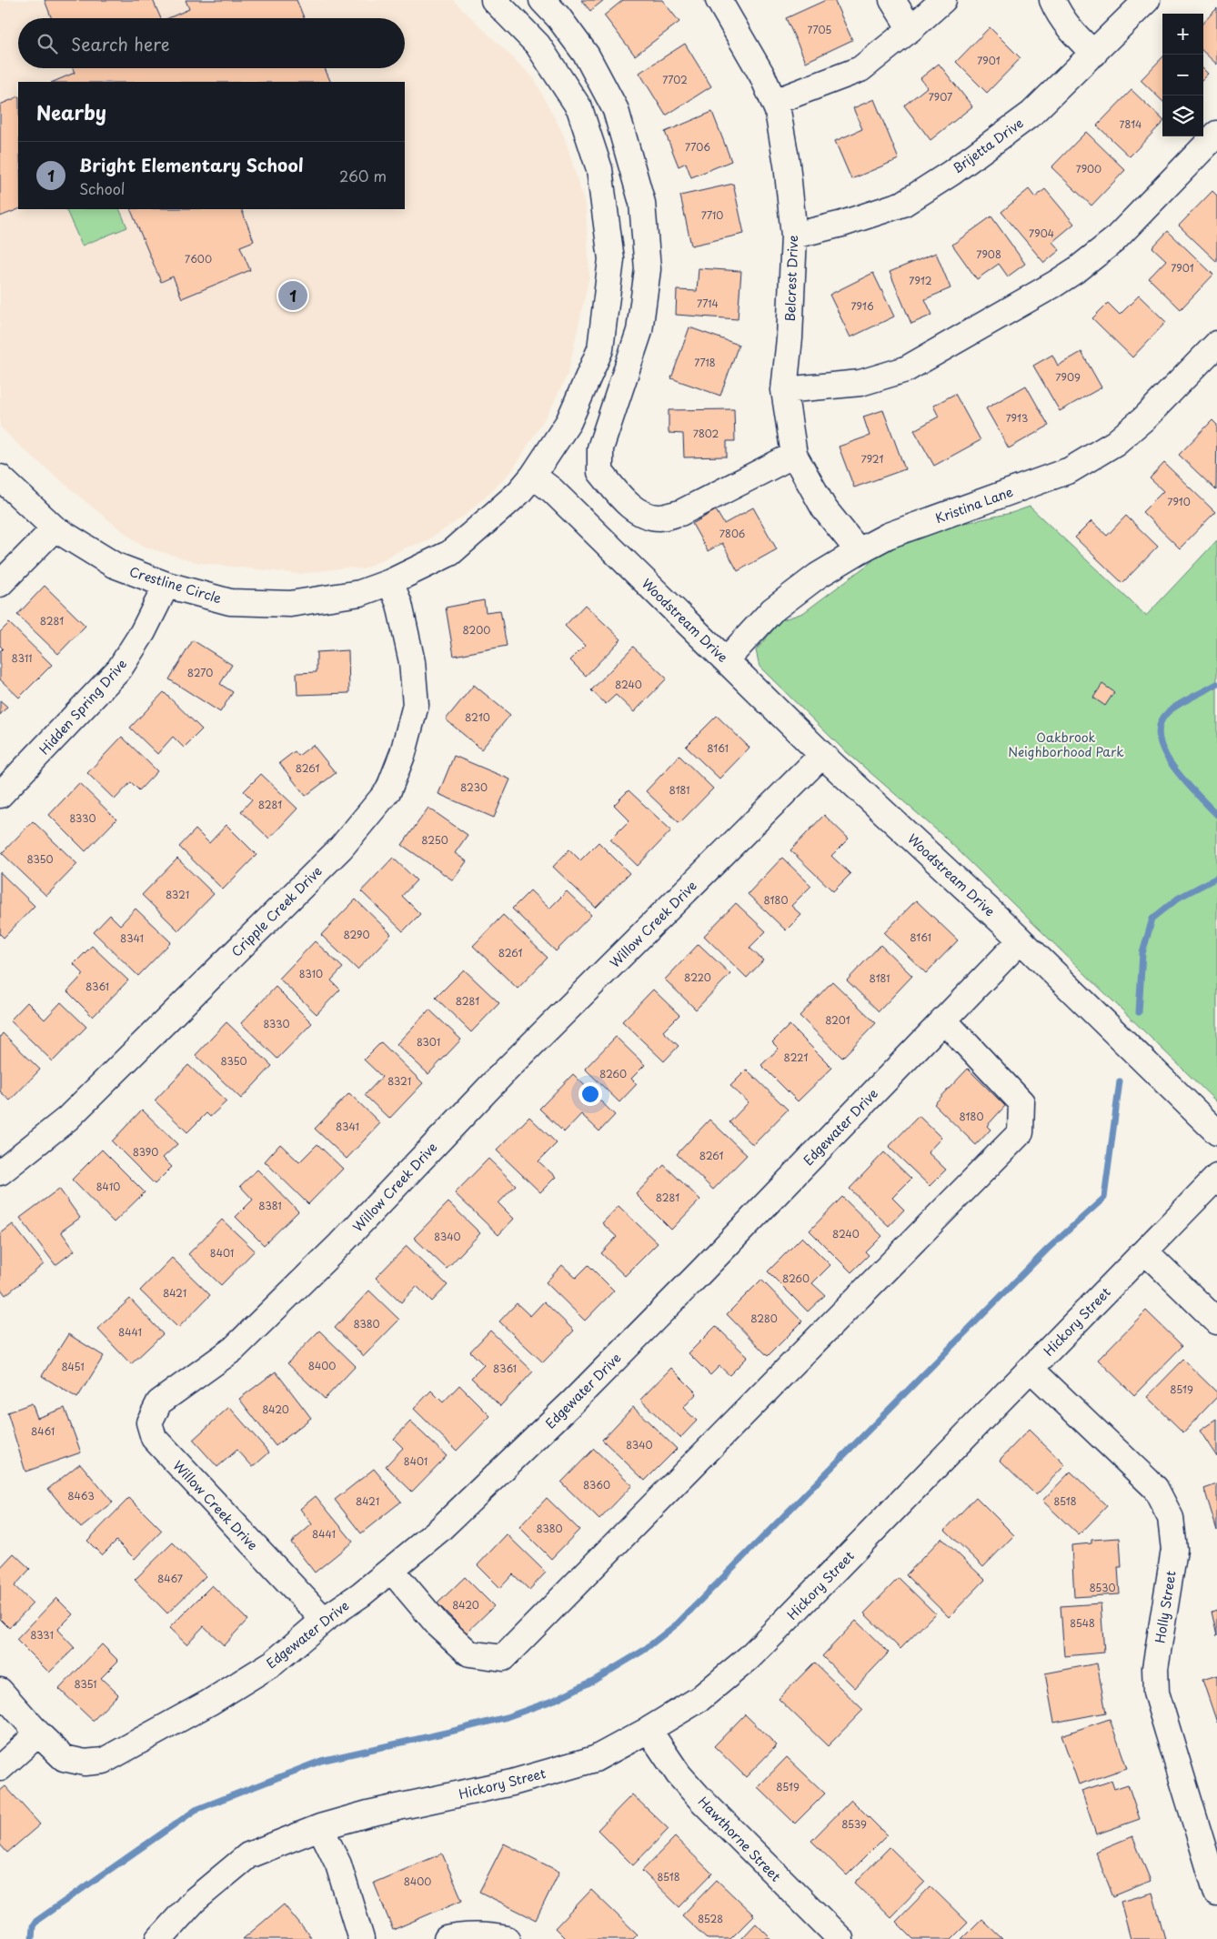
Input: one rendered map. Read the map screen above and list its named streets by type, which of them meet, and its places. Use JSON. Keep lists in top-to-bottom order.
{
  "streets": {
    "street": [
      "Brijetta Drive",
      "Belcrest Drive",
      "Kristina Lane",
      "Crestline Circle",
      "Woodstream Drive",
      "Hidden Spring Drive",
      "Cripple Creek Drive",
      "Willow Creek Drive",
      "Edgewater Drive",
      "Hickory Street",
      "Holly Street",
      "Hawthorne Street"
    ]
  },
  "crossings": [
    ["Brijetta Drive", "Belcrest Drive"],
    ["Belcrest Drive", "Kristina Lane"],
    ["Kristina Lane", "Woodstream Drive"],
    ["Crestline Circle", "Woodstream Drive"],
    ["Crestline Circle", "Hidden Spring Drive"],
    ["Crestline Circle", "Cripple Creek Drive"],
    ["Woodstream Drive", "Willow Creek Drive"],
    ["Woodstream Drive", "Edgewater Drive"],
    ["Willow Creek Drive", "Edgewater Drive"],
    ["Hickory Street", "Holly Street"],
    ["Hickory Street", "Hawthorne Street"]
  ],
  "parks": ["Oakbrook Neighborhood Park"],
  "house_numbers": [
    "7705",
    "7901",
    "7702",
    "7907",
    "7814",
    "7706",
    "7900",
    "7710",
    "7904",
    "7908",
    "7600",
    "7901",
    "7912",
    "7714",
    "7916",
    "7718",
    "7909",
    "7913",
    "7802",
    "7921",
    "7910",
    "7806",
    "8281",
    "8200",
    "8311",
    "8270",
    "8240",
    "8210",
    "8161",
    "8261",
    "8230",
    "8181",
    "8281",
    "8330",
    "8250",
    "8350",
    "8321",
    "8180",
    "8290",
    "8161",
    "8341",
    "8261",
    "8310",
    "8220",
    "8181",
    "8361",
    "8281",
    "8201",
    "8330",
    "8301",
    "8221",
    "8350",
    "8260",
    "8321",
    "8180",
    "8341",
    "8390",
    "8261",
    "8410",
    "8281",
    "8381",
    "8240",
    "8340",
    "8401",
    "8260",
    "8421",
    "8280",
    "8380",
    "8441",
    "8400",
    "8451",
    "8361",
    "8519",
    "8420",
    "8461",
    "8340",
    "8401",
    "8360",
    "8463",
    "8421",
    "8518",
    "8380",
    "8441",
    "8467",
    "8530",
    "8420",
    "8548",
    "8331",
    "8351",
    "8519",
    "8539",
    "8518",
    "8400",
    "8528"
  ],
  "page": {
    "map_buttons": ["+", "−"],
    "search": "Search here",
    "heading": "Nearby",
    "list": [
      {
        "mark": "1",
        "name": "Bright Elementary School",
        "note": "School",
        "value": "260 m"
      }
    ],
    "pins": "1"
  }
}
